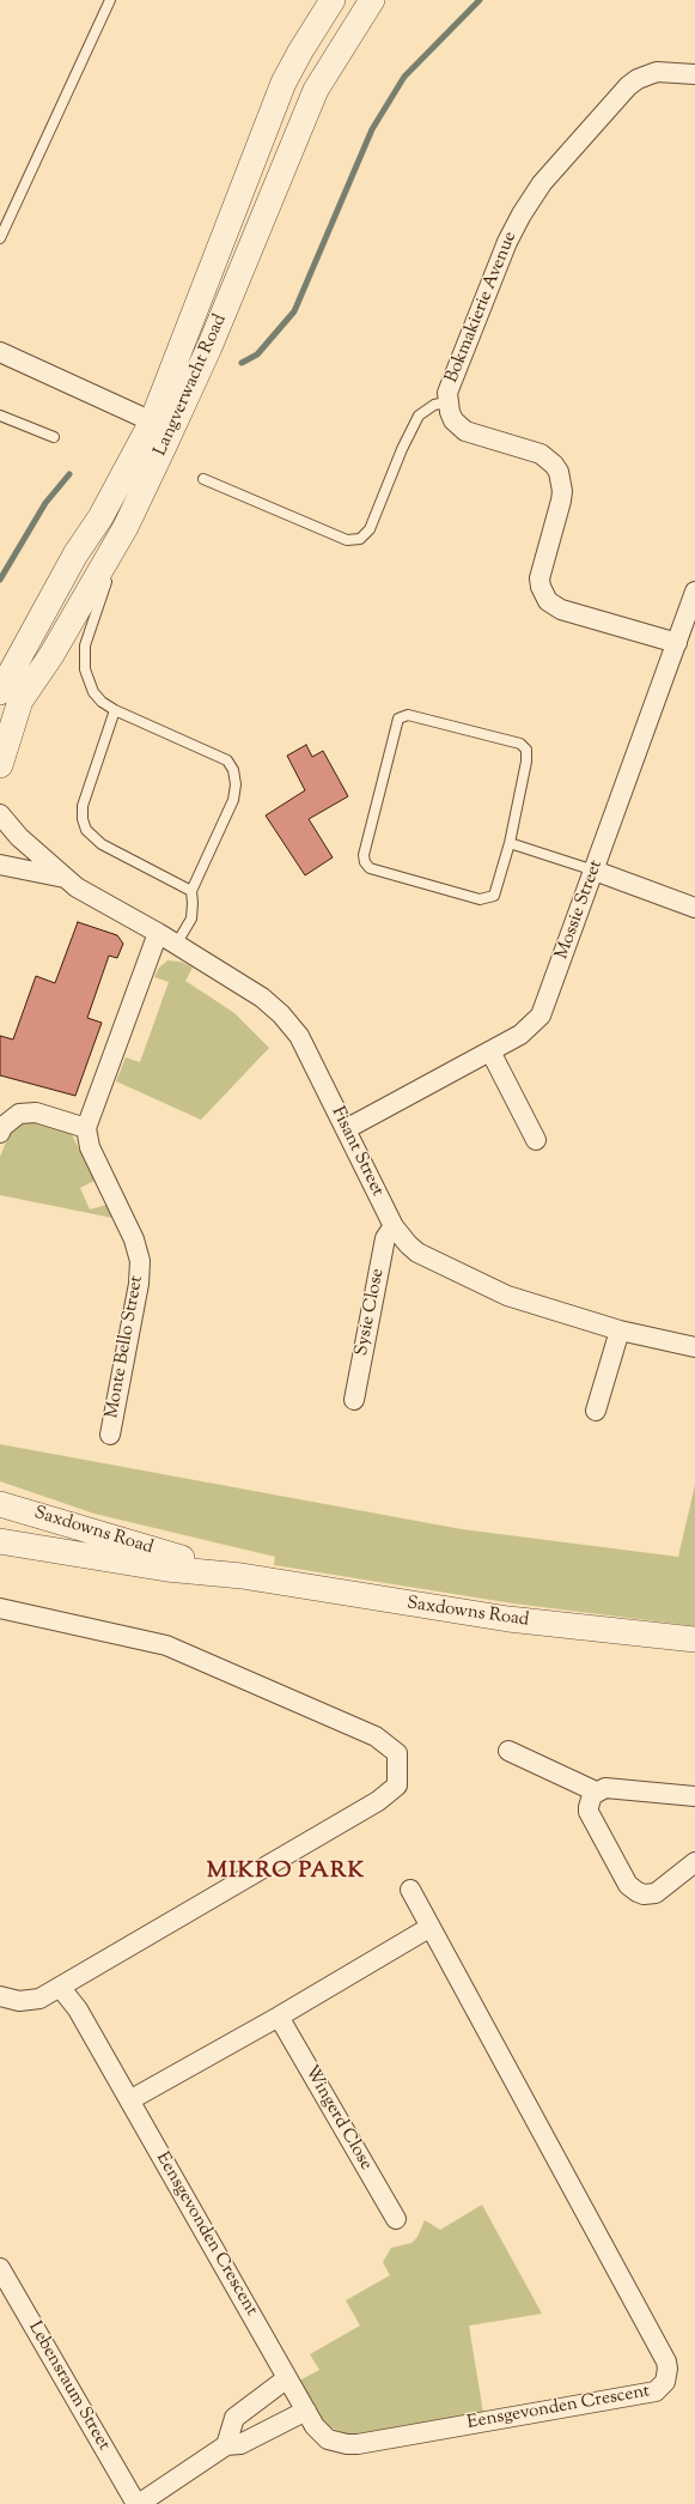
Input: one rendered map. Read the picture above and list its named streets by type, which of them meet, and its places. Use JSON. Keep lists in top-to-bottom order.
{
  "streets": {
    "street": [
      "Bokmakierie Avenue",
      "Langverwacht Road",
      "Mossie Street",
      "Fisant Street",
      "Sysie Close",
      "Monte Bello Street",
      "Saxdowns Road",
      "Wingerd Close",
      "Eensgevonden Crescent",
      "Lebensraum Street"
    ]
  },
  "crossings": [
    ["Bokmakierie Avenue", "Mossie Street"],
    ["Mossie Street", "Fisant Street"],
    ["Fisant Street", "Sysie Close"]
  ],
  "districts": ["MIKRO PARK"]
}
